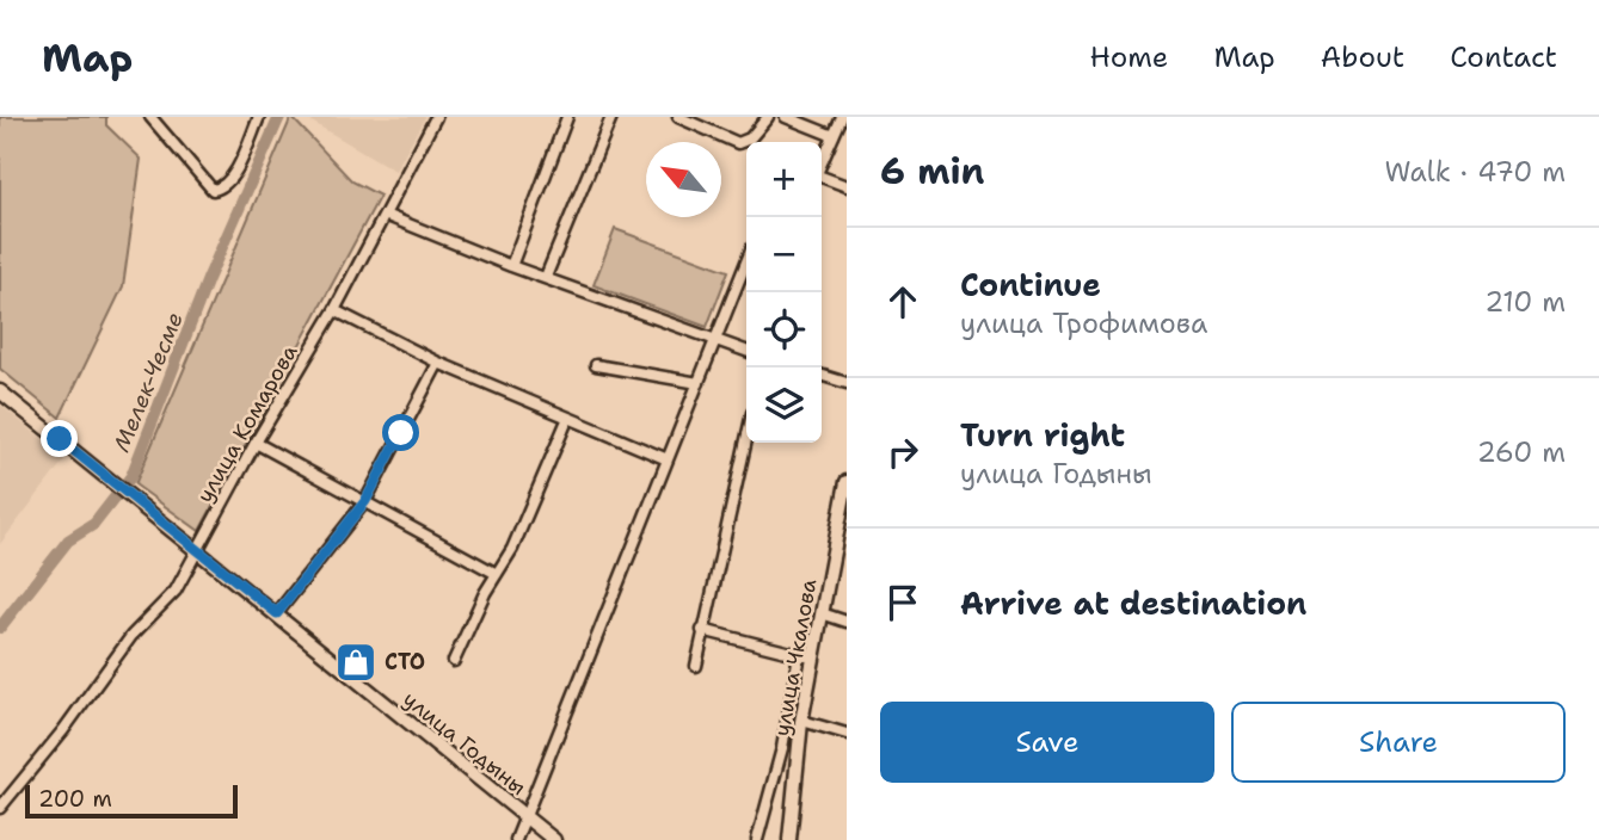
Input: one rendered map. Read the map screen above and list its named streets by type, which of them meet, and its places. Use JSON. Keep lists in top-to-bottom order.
{
  "streets": {
    "main road": ["улица Чкалова", "улица Годыны"],
    "street": ["улица Комарова"]
  },
  "crossings": [
    ["улица Комарова", "улица Годыны"]
  ],
  "water": ["Мелек-Чесме"],
  "places": {
    "shop": ["СТО"]
  },
  "scale_bar": "200 m",
  "north": "top left",
  "page": {
    "header": "Map",
    "nav": [
      "Home",
      "Map",
      "About",
      "Contact"
    ],
    "heading": ["6 min", "Walk · 470 m"],
    "map_buttons": ["+", "−"],
    "list": [
      ["Continue", "улица Трофимова", "210 m"],
      ["Turn right", "улица Годыны", "260 m"],
      "Arrive at destination"
    ],
    "buttons": ["Save", "Share"],
    "scale": "200 m"
  }
}
